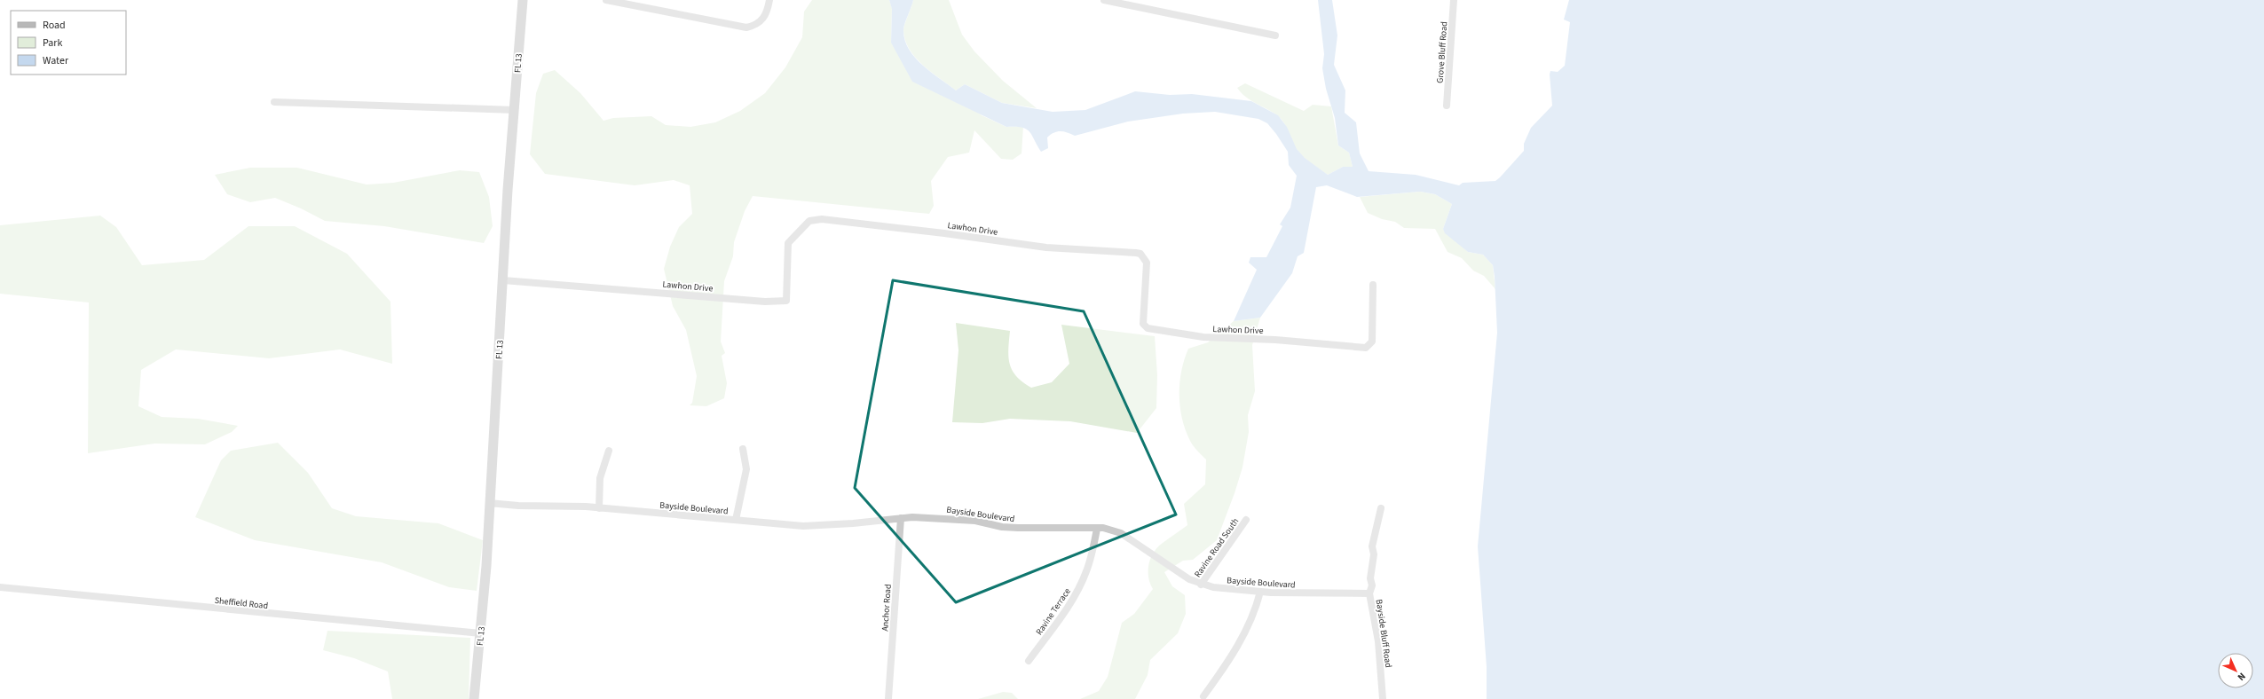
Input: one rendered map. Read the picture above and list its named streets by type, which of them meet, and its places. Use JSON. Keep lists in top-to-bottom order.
{
  "streets": {
    "main road": ["FL 13"],
    "street": [
      "Grove Bluff Road",
      "Lawhon Drive",
      "Bayside Boulevard",
      "Ravine Road South",
      "Sheffield Road",
      "Anchor Road",
      "Ravine Terrace",
      "Bayside Bluff Road"
    ]
  },
  "crossings": [
    ["FL 13", "Lawhon Drive"],
    ["FL 13", "Bayside Boulevard"],
    ["FL 13", "Sheffield Road"],
    ["Bayside Boulevard", "Ravine Road South"],
    ["Bayside Boulevard", "Anchor Road"],
    ["Bayside Boulevard", "Ravine Terrace"],
    ["Bayside Boulevard", "Bayside Bluff Road"]
  ],
  "legend": ["Road", "Park", "Water"],
  "north": "bottom right"
}
